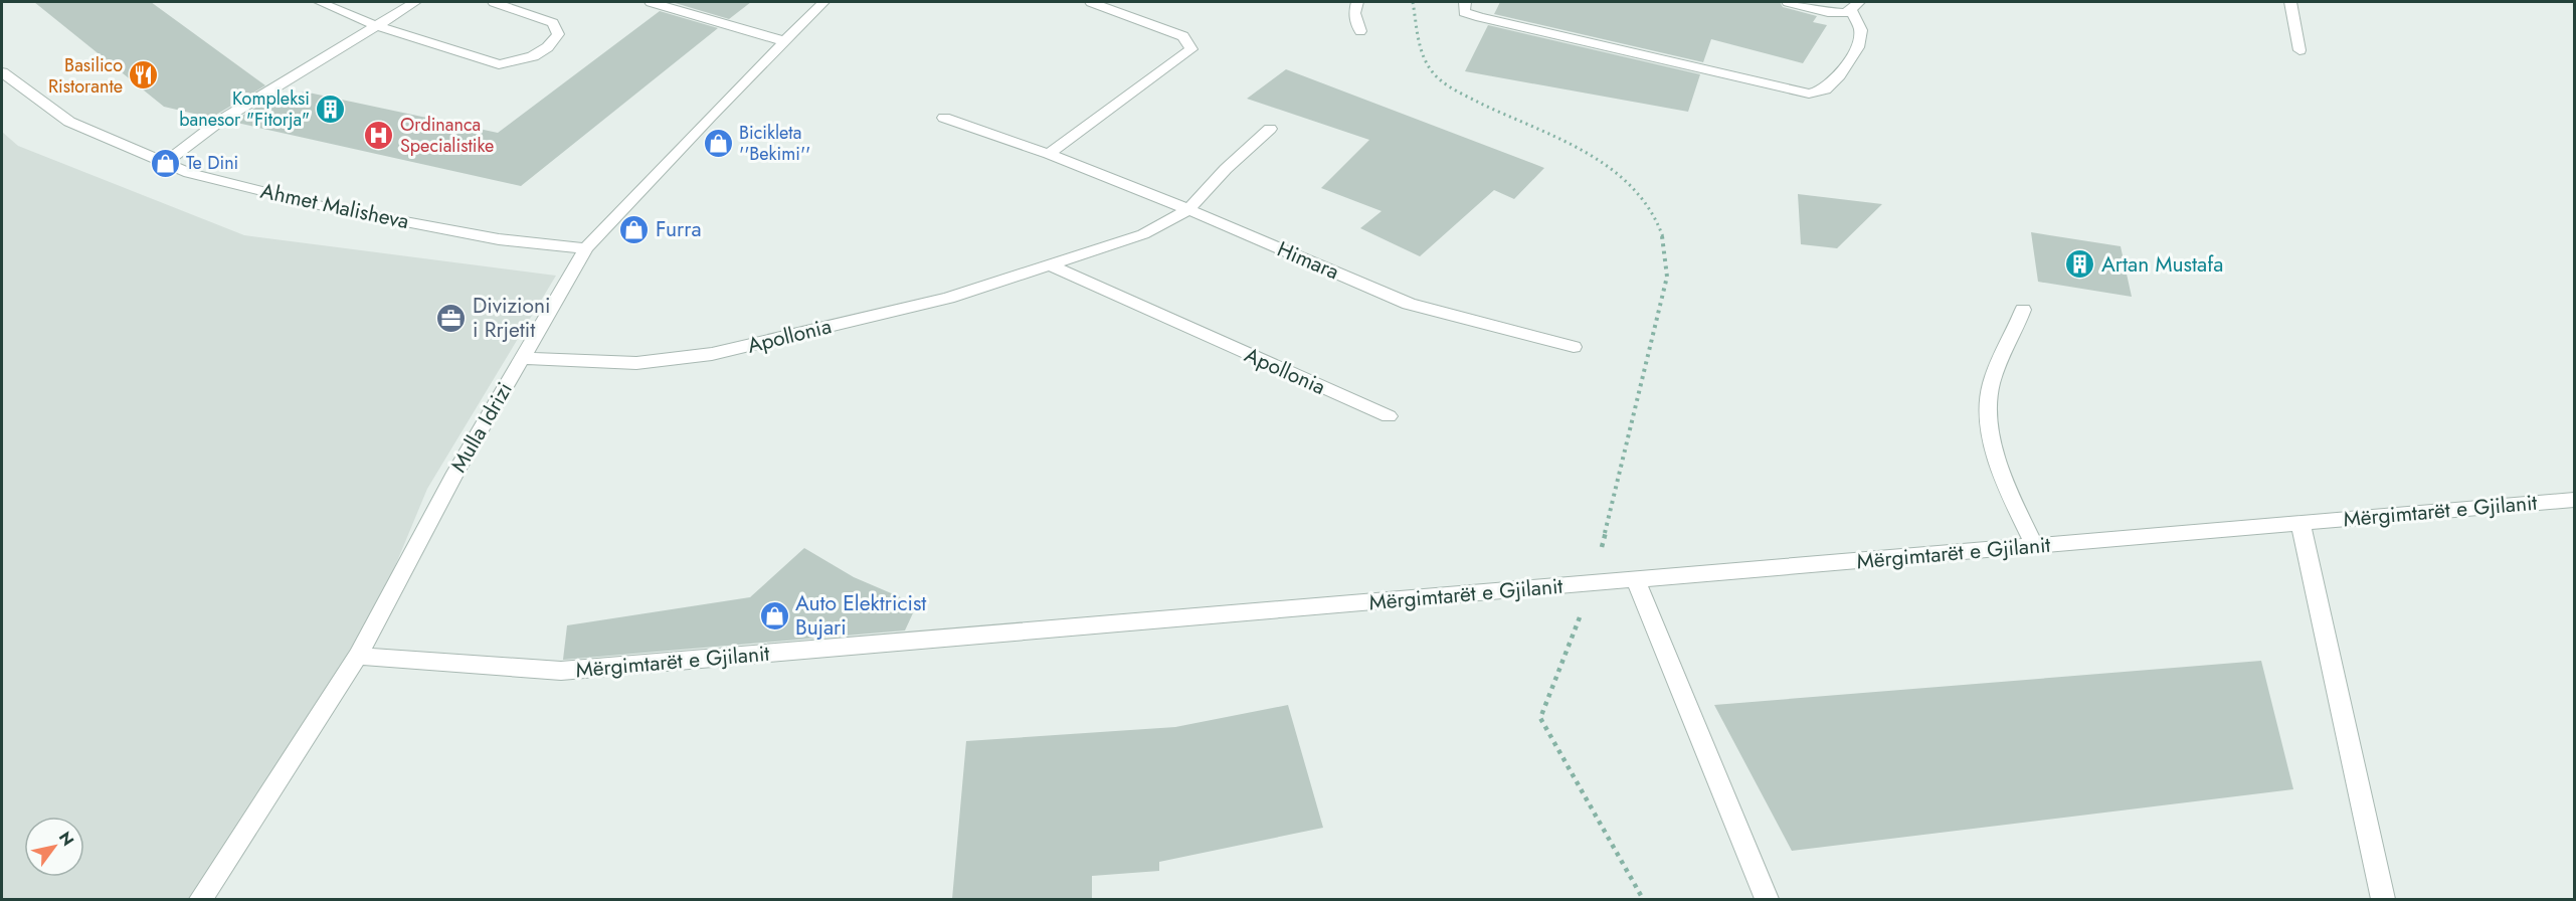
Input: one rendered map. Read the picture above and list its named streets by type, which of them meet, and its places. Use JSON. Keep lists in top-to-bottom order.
{
  "streets": {
    "street": [
      "Ahmet Malisheva",
      "Himara",
      "Apollonia",
      "Mulla Idrizi",
      "Mërgimtarët e Gjilanit"
    ]
  },
  "crossings": [
    ["Ahmet Malisheva", "Mulla Idrizi"],
    ["Himara", "Apollonia"],
    ["Apollonia", "Mulla Idrizi"],
    ["Mulla Idrizi", "Mërgimtarët e Gjilanit"]
  ],
  "places": {
    "restaurant": ["Basilico Ristorante"],
    "building": ["Kompleksi banesor \"Fitorja\"", "Artan Mustafa"],
    "hospital": ["Ordinanca Specialistike"],
    "shop": [
      "Bicikleta ''Bekimi''",
      "Te Dini",
      "Furra",
      "Auto Elektricist Bujari"
    ],
    "office": ["Divizioni i Rrjetit"]
  },
  "north": "top right"
}
